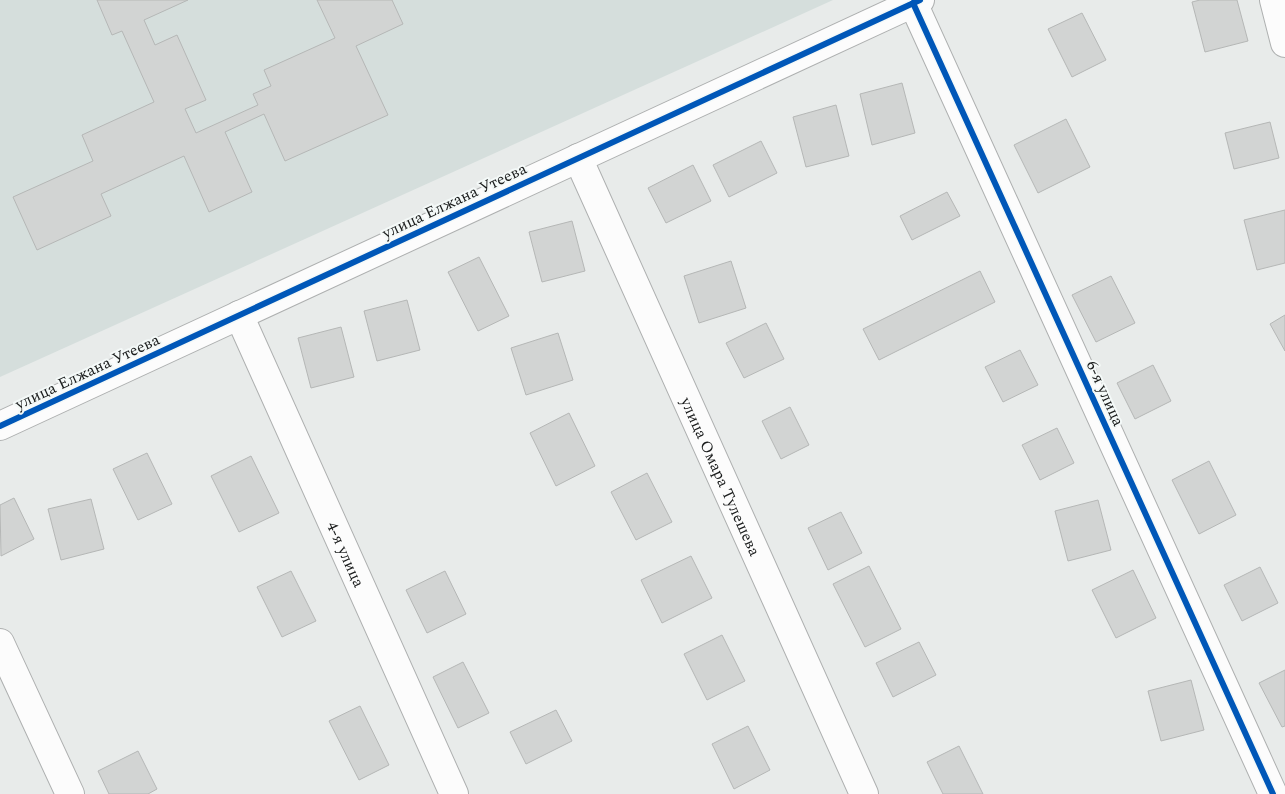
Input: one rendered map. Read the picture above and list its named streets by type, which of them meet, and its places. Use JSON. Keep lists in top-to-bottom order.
{
  "streets": {
    "street": [
      "улица Елжана Утеева",
      "6-я улица",
      "улица Омара Тулешева",
      "4-я улица"
    ]
  },
  "crossings": [
    ["улица Елжана Утеева", "6-я улица"],
    ["улица Елжана Утеева", "улица Омара Тулешева"],
    ["улица Елжана Утеева", "4-я улица"]
  ]
}
